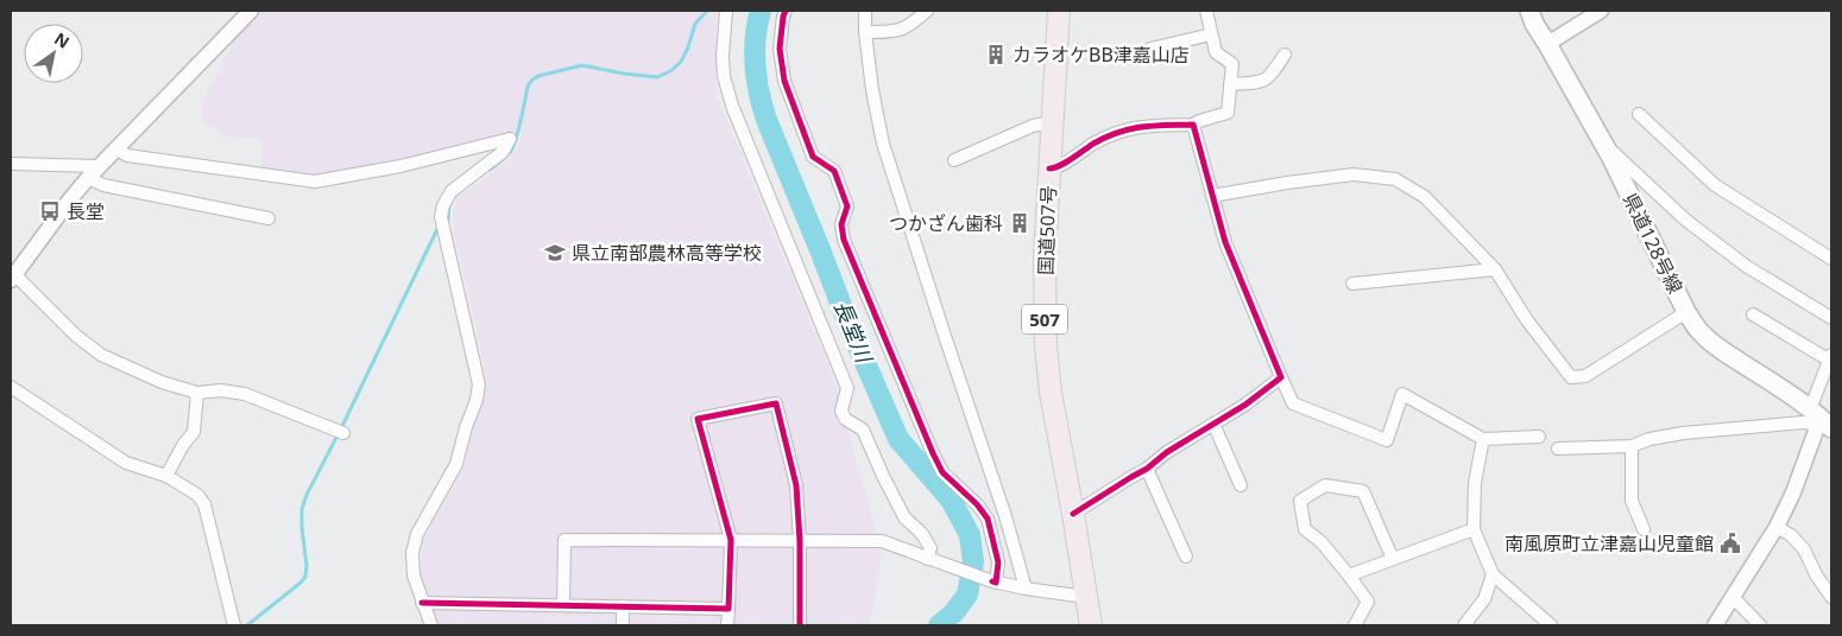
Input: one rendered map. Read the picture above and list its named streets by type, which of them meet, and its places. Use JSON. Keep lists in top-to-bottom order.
{
  "streets": {
    "highway": ["国道507号", "507"],
    "main road": ["県道128号線"]
  },
  "water": ["長堂川"],
  "places": {
    "building": ["カラオケBB津嘉山店", "つかざん歯科"],
    "bus stop": ["長堂"],
    "school or university": ["県立南部農林高等学校"],
    "public building": ["南風原町立津嘉山児童館"]
  },
  "north": "top right"
}
